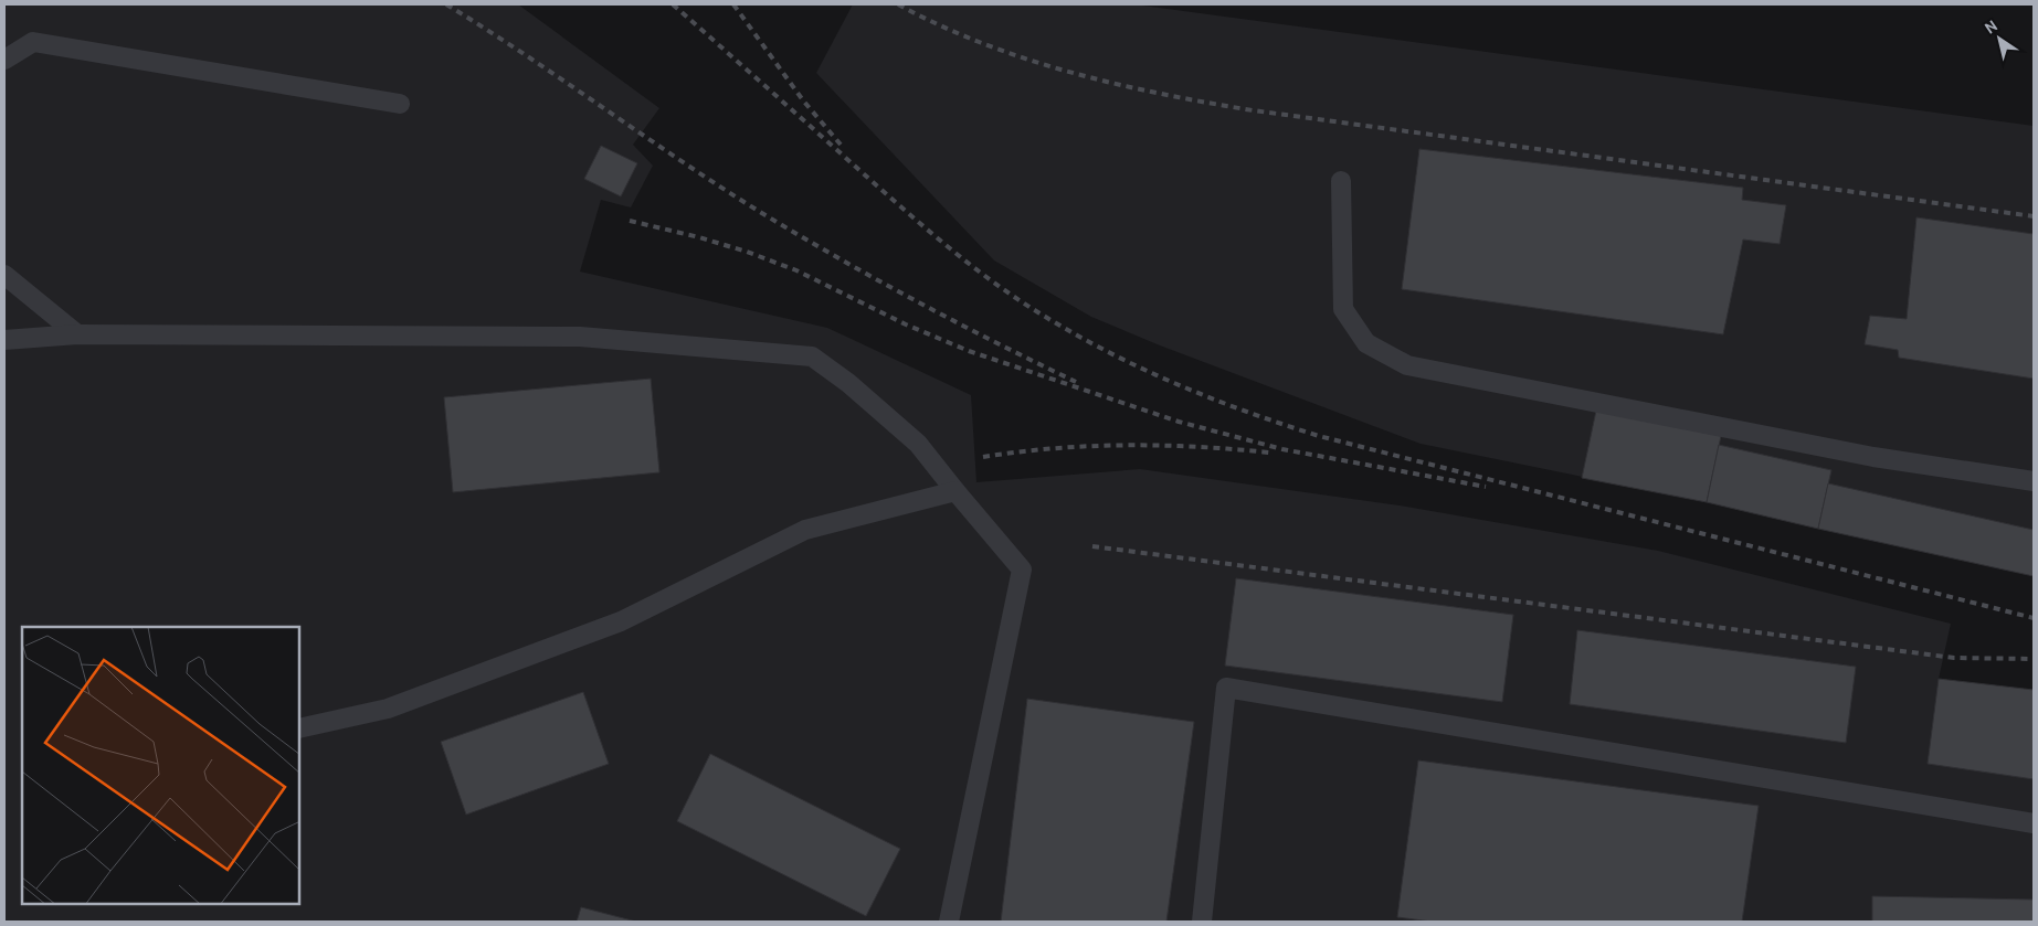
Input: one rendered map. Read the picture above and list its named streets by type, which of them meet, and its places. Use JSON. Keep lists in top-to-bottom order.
{
  "north": "top left"
}
